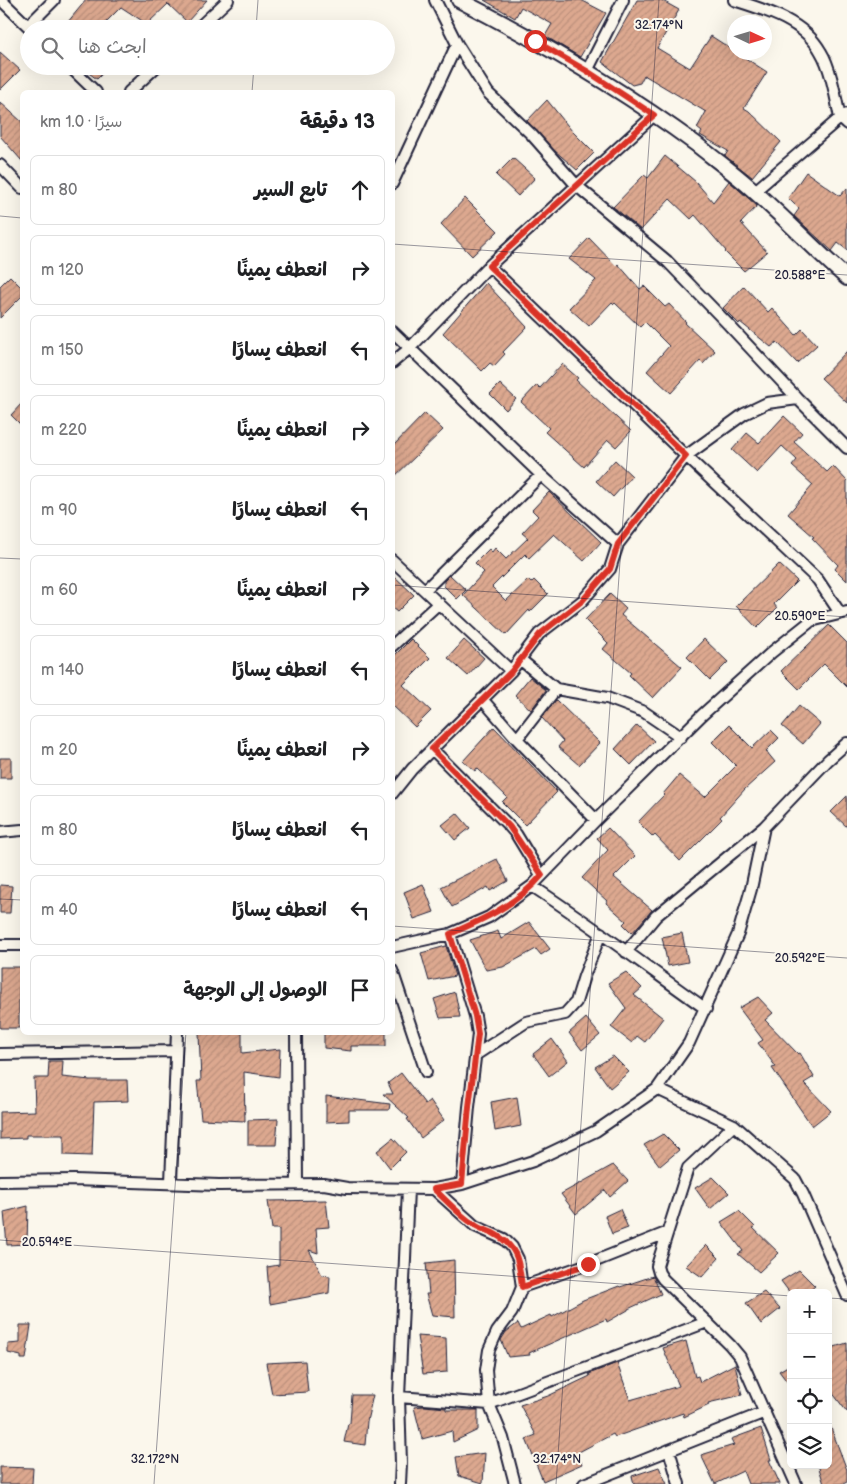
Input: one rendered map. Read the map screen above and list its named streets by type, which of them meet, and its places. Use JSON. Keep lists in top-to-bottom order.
{
  "north": "right",
  "page": {
    "search": "ابحث هنا",
    "heading": ["13 دقيقة", "سيرًا · 1.0 km"],
    "list": [
      ["تابع السير", "80 m"],
      ["انعطف يمينًا", "120 m"],
      ["انعطف يسارًا", "150 m"],
      ["انعطف يمينًا", "220 m"],
      ["انعطف يسارًا", "90 m"],
      ["انعطف يمينًا", "60 m"],
      ["انعطف يسارًا", "140 m"],
      ["انعطف يمينًا", "20 m"],
      ["انعطف يسارًا", "80 m"],
      ["انعطف يسارًا", "40 m"],
      "الوصول إلى الوجهة"
    ],
    "map_buttons": ["+", "−"]
  },
  "coordinates": [
    "32.174°N",
    "20.588°E",
    "20.590°E",
    "20.592°E",
    "20.594°E",
    "32.172°N"
  ]
}
